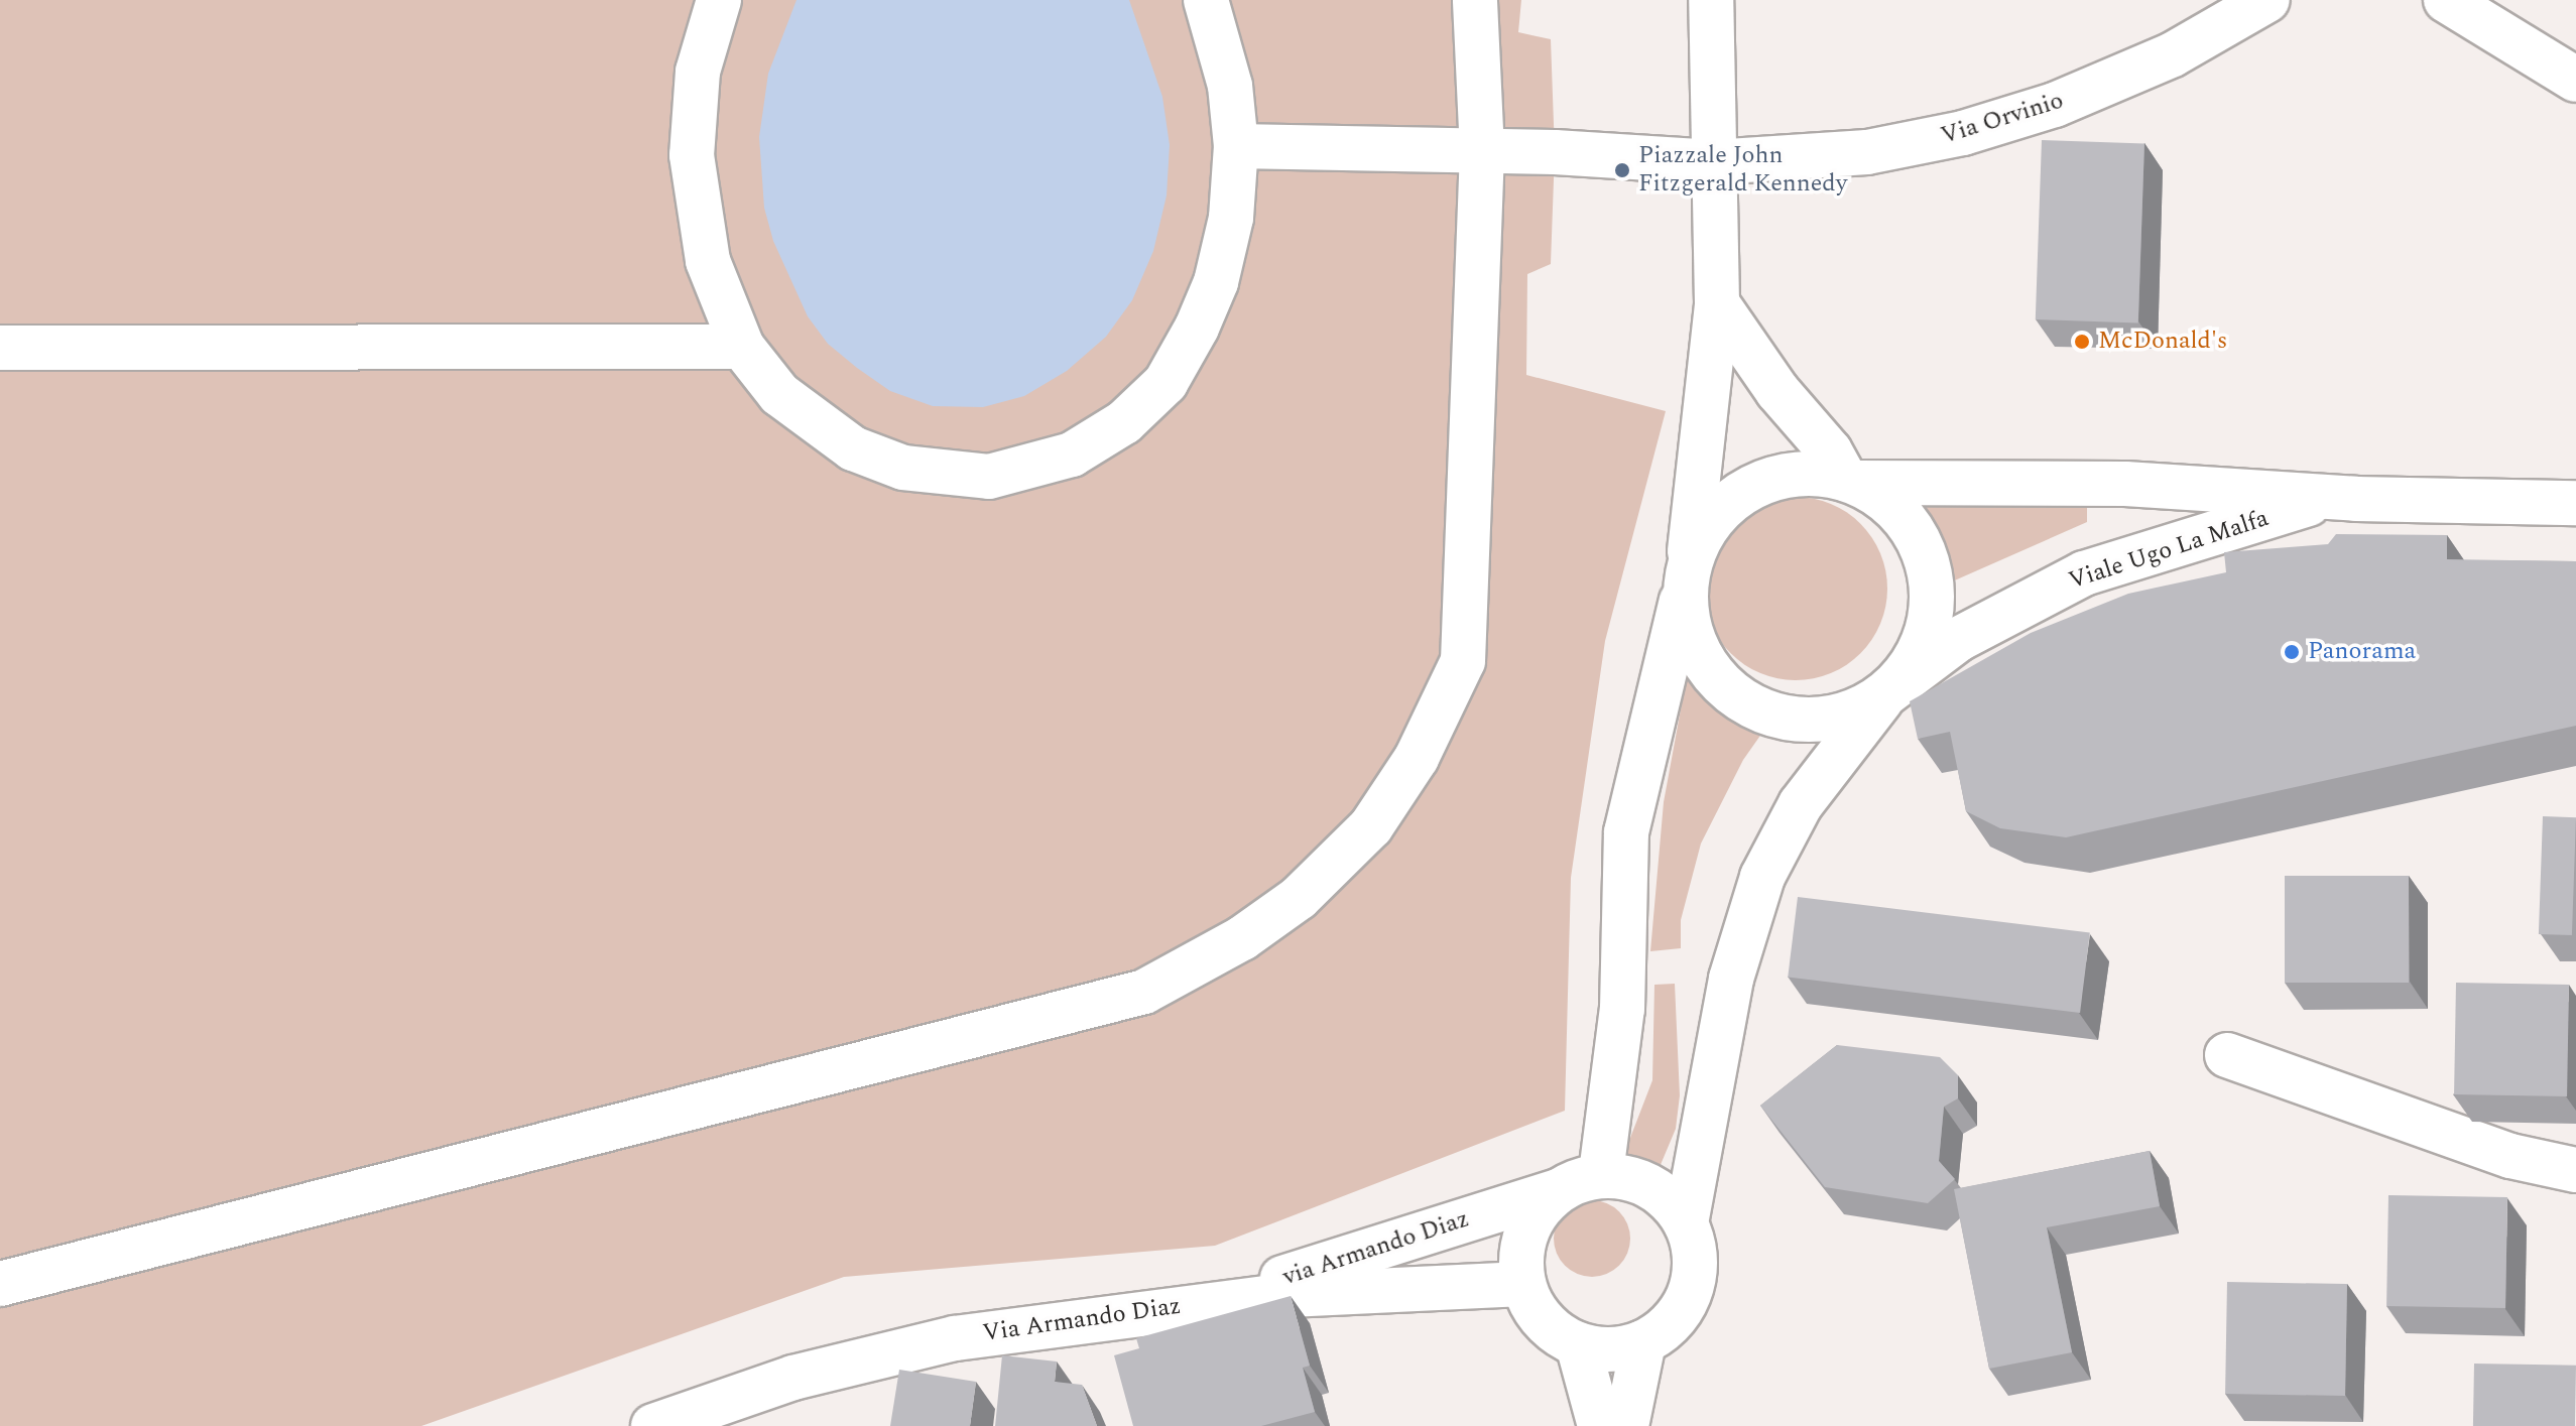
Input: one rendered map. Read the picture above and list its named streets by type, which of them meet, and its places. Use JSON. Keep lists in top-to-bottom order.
{
  "streets": {
    "street": [
      "Via Orvinio",
      "Viale Ugo La Malfa",
      "via Armando Diaz",
      "Via Armando Diaz"
    ]
  },
  "crossings": [
    ["via Armando Diaz", "Via Armando Diaz"]
  ],
  "places": ["Piazzale John Fitzgerald Kennedy", "McDonald's", "Panorama"]
}
